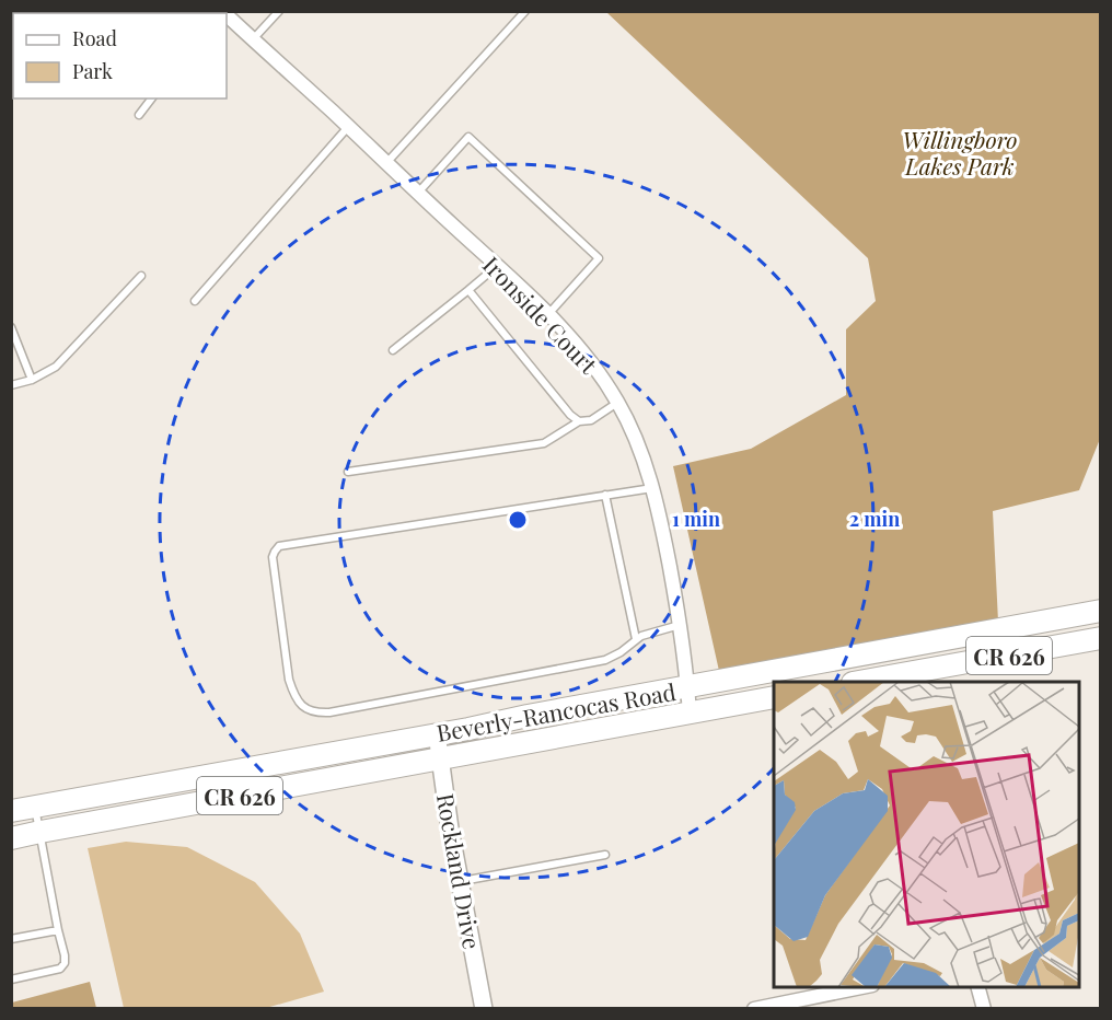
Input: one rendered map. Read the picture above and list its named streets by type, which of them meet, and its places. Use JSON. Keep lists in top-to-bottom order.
{
  "streets": {
    "main road": ["CR 626", "Beverly-Rancocas Road"],
    "street": ["Ironside Court", "Rockland Drive"]
  },
  "crossings": [
    ["Ironside Court", "Beverly-Rancocas Road"],
    ["Beverly-Rancocas Road", "Rockland Drive"]
  ],
  "parks": ["Willingboro Lakes Park"],
  "legend": ["Road", "Park"],
  "rings": ["1 min", "2 min"]
}
